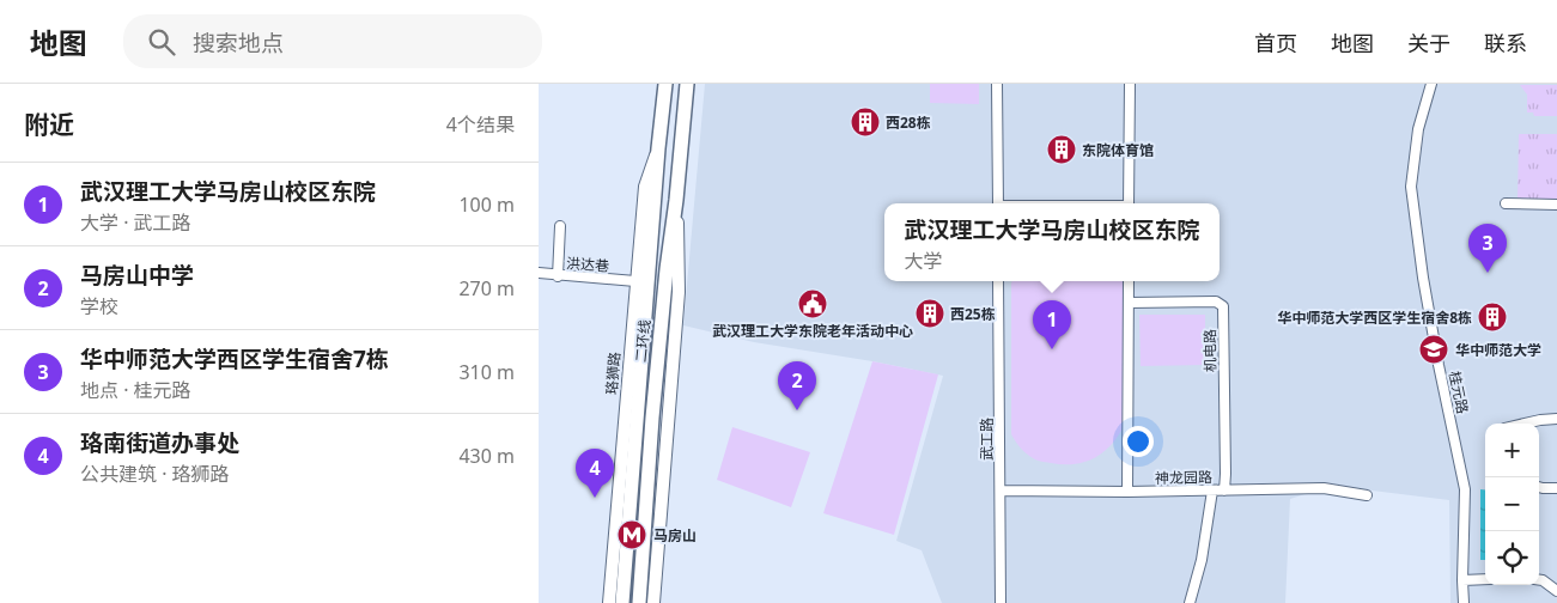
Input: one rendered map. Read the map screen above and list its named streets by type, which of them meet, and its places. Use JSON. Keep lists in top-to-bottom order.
{
  "streets": {
    "highway": ["二环线"],
    "main road": ["珞狮路"],
    "street": [
      "洪达巷",
      "机电路",
      "桂元路",
      "武工路",
      "神龙园路"
    ]
  },
  "crossings": [
    ["洪达巷", "珞狮路"],
    ["二环线", "珞狮路"],
    ["机电路", "神龙园路"],
    ["武工路", "神龙园路"]
  ],
  "places": {
    "building": [
      "西28栋",
      "东院体育馆",
      "西25栋",
      "华中师范大学西区学生宿舍8栋"
    ],
    "public building": ["武汉理工大学东院老年活动中心"],
    "school or university": ["华中师范大学"],
    "metro station": ["马房山"]
  },
  "page": {
    "header": "地图",
    "search": "搜索地点",
    "nav": [
      "首页",
      "地图",
      "关于",
      "联系"
    ],
    "heading": ["附近", "4个结果"],
    "list": [
      {
        "mark": "1",
        "name": "武汉理工大学马房山校区东院",
        "note": "大学 · 武工路",
        "value": "100 m"
      },
      {
        "mark": "2",
        "name": "马房山中学",
        "note": "学校",
        "value": "270 m"
      },
      {
        "mark": "3",
        "name": "华中师范大学西区学生宿舍7栋",
        "note": "地点 · 桂元路",
        "value": "310 m"
      },
      {
        "mark": "4",
        "name": "珞南街道办事处",
        "note": "公共建筑 · 珞狮路",
        "value": "430 m"
      }
    ],
    "popup": ["武汉理工大学马房山校区东院", "大学"],
    "pins": [
      "3",
      "1",
      "2",
      "4"
    ],
    "map_buttons": ["+", "−"]
  }
}
